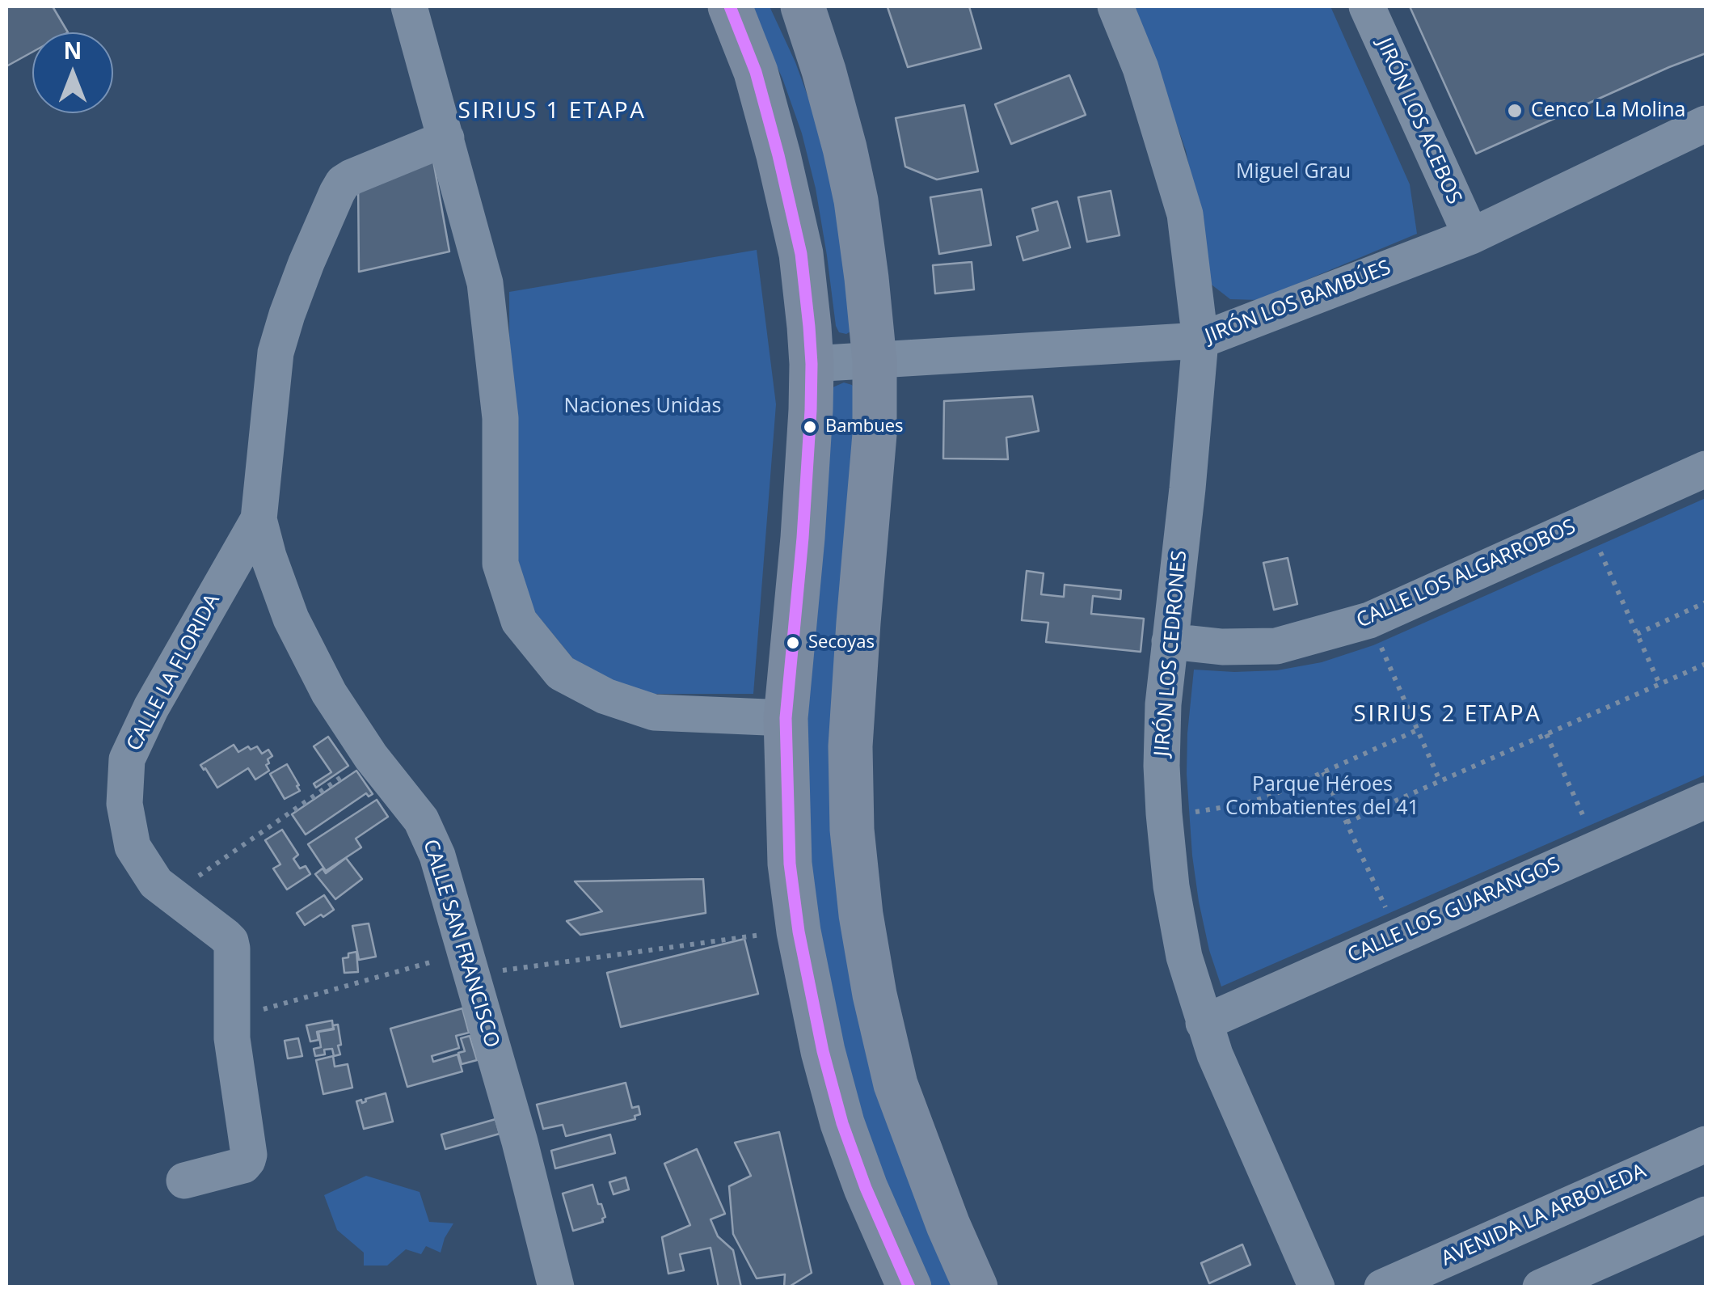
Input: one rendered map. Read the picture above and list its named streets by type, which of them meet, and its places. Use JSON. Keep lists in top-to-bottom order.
{
  "streets": {
    "street": [
      "JIRÓN LOS ACEBOS",
      "JIRÓN LOS BAMBÚES",
      "CALLE LOS ALGARROBOS",
      "JIRÓN LOS CEDRONES",
      "CALLE LA FLORIDA",
      "CALLE LOS GUARANGOS",
      "CALLE SAN FRANCISCO",
      "AVENIDA LA ARBOLEDA"
    ]
  },
  "crossings": [
    ["JIRÓN LOS ACEBOS", "JIRÓN LOS BAMBÚES"],
    ["JIRÓN LOS BAMBÚES", "JIRÓN LOS CEDRONES"],
    ["CALLE LOS ALGARROBOS", "JIRÓN LOS CEDRONES"],
    ["JIRÓN LOS CEDRONES", "CALLE LOS GUARANGOS"],
    ["CALLE LA FLORIDA", "CALLE SAN FRANCISCO"]
  ],
  "districts": ["SIRIUS 1 ETAPA", "SIRIUS 2 ETAPA"],
  "parks": ["Miguel Grau", "Naciones Unidas", "Parque Héroes Combatientes del 41"],
  "places": ["Cenco La Molina", "Bambues", "Secoyas"],
  "north": "top"
}
